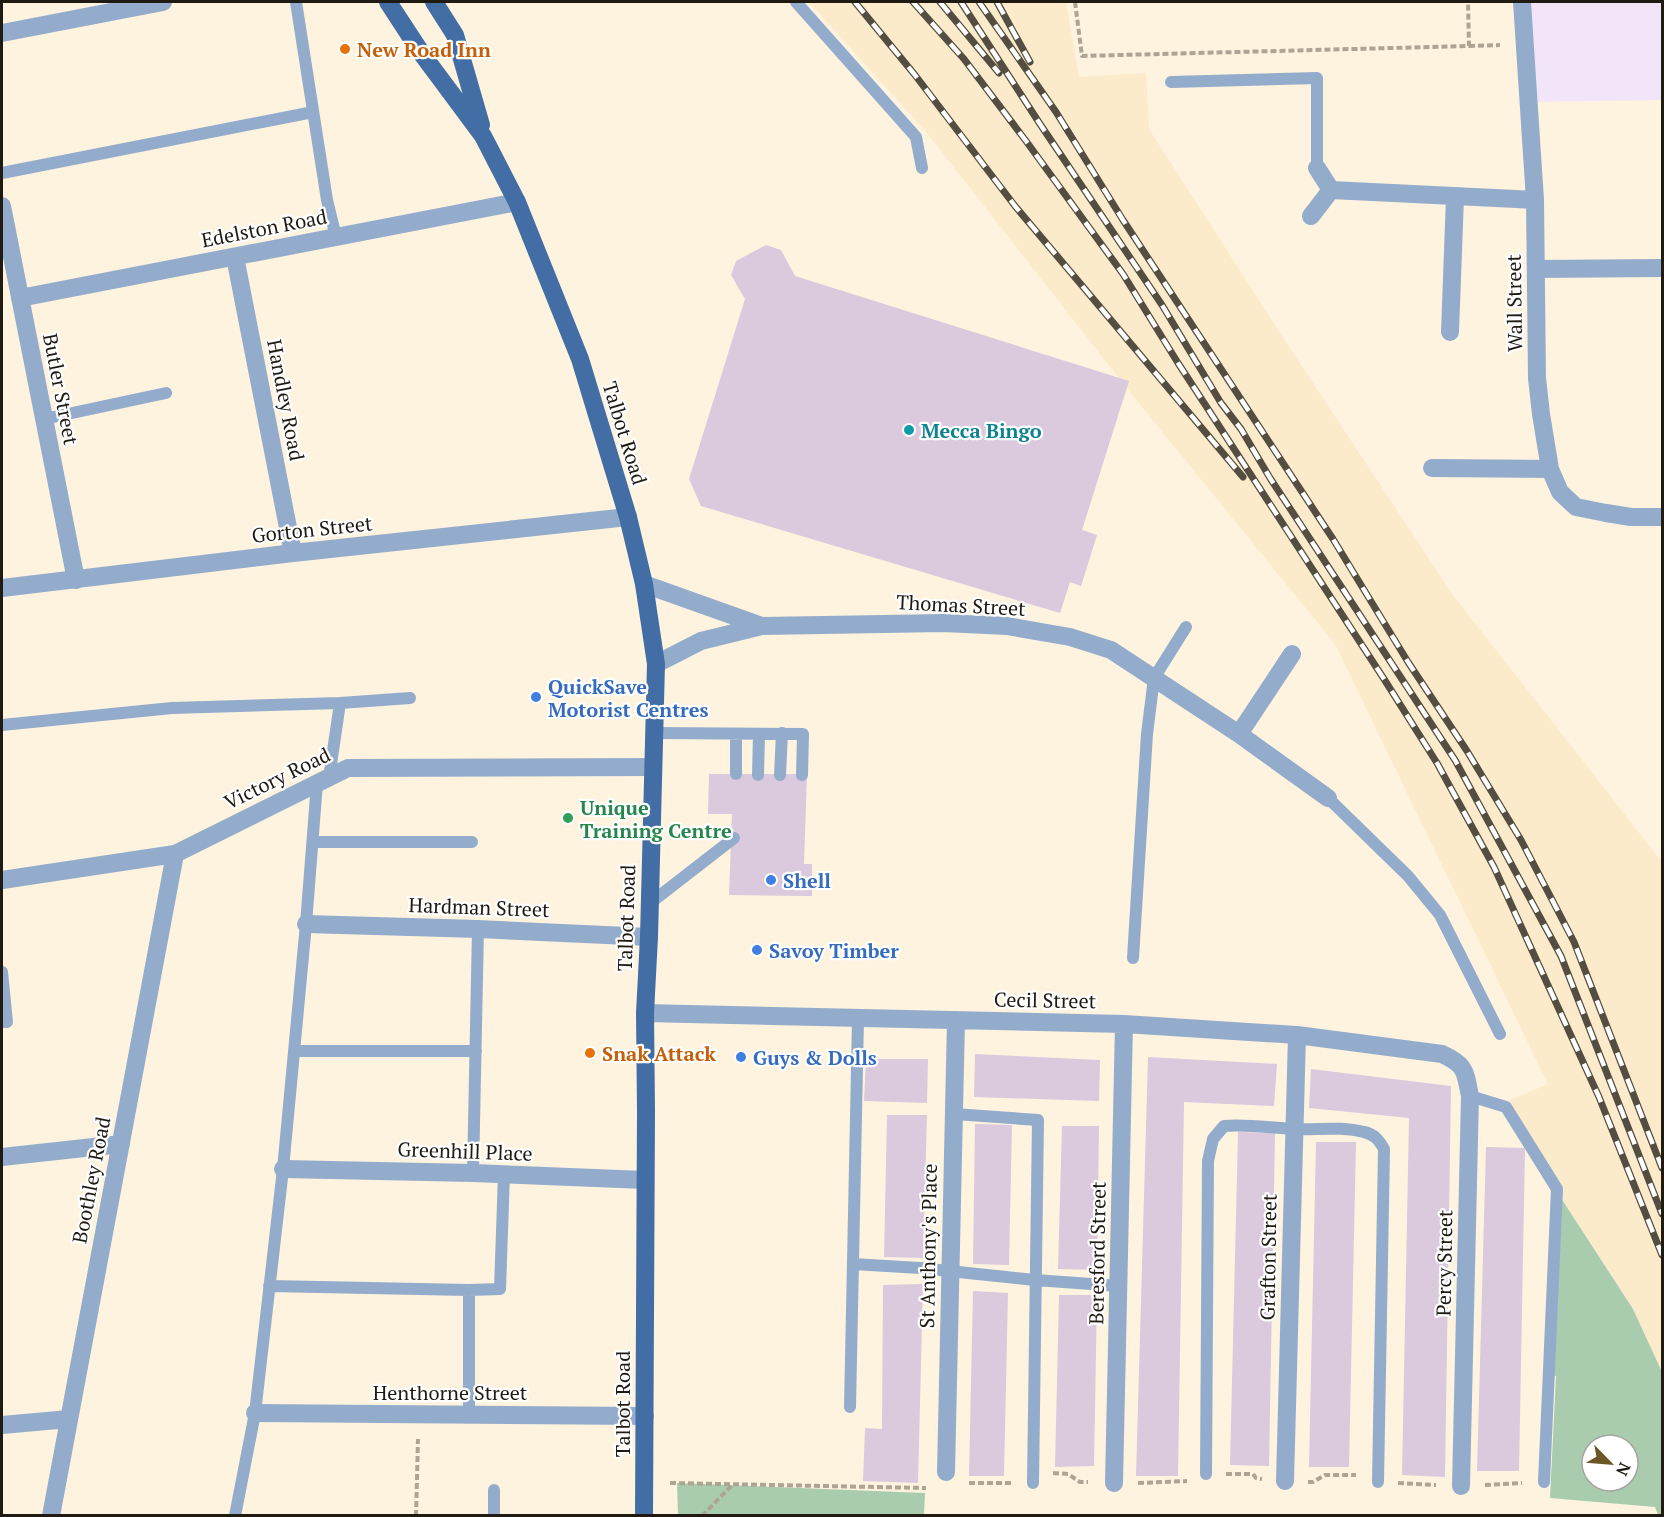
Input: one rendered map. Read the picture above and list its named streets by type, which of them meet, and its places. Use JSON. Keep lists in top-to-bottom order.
{
  "streets": {
    "main road": ["Talbot Road"],
    "street": [
      "Edelston Road",
      "Wall Street",
      "Butler Street",
      "Handley Road",
      "Gorton Street",
      "Thomas Street",
      "Victory Road",
      "Hardman Street",
      "Cecil Street",
      "Greenhill Place",
      "Boothley Road",
      "St Anthony's Place",
      "Beresford Street",
      "Grafton Street",
      "Percy Street",
      "Henthorne Street"
    ]
  },
  "crossings": [
    ["Edelston Road", "Butler Street"],
    ["Edelston Road", "Handley Road"],
    ["Edelston Road", "Talbot Road"],
    ["Butler Street", "Gorton Street"],
    ["Handley Road", "Gorton Street"],
    ["Talbot Road", "Gorton Street"],
    ["Talbot Road", "Thomas Street"],
    ["Talbot Road", "Victory Road"],
    ["Talbot Road", "Hardman Street"],
    ["Talbot Road", "Cecil Street"],
    ["Talbot Road", "Greenhill Place"],
    ["Talbot Road", "Henthorne Street"],
    ["Victory Road", "Boothley Road"],
    ["Cecil Street", "St Anthony's Place"],
    ["Cecil Street", "Beresford Street"],
    ["Cecil Street", "Grafton Street"],
    ["Cecil Street", "Percy Street"]
  ],
  "places": [
    "New Road Inn",
    "Mecca Bingo",
    "QuickSave Motorist Centres",
    "Unique Training Centre",
    "Shell",
    "Savoy Timber",
    "Snak Attack",
    "Guys & Dolls"
  ],
  "north": "bottom right"
}
